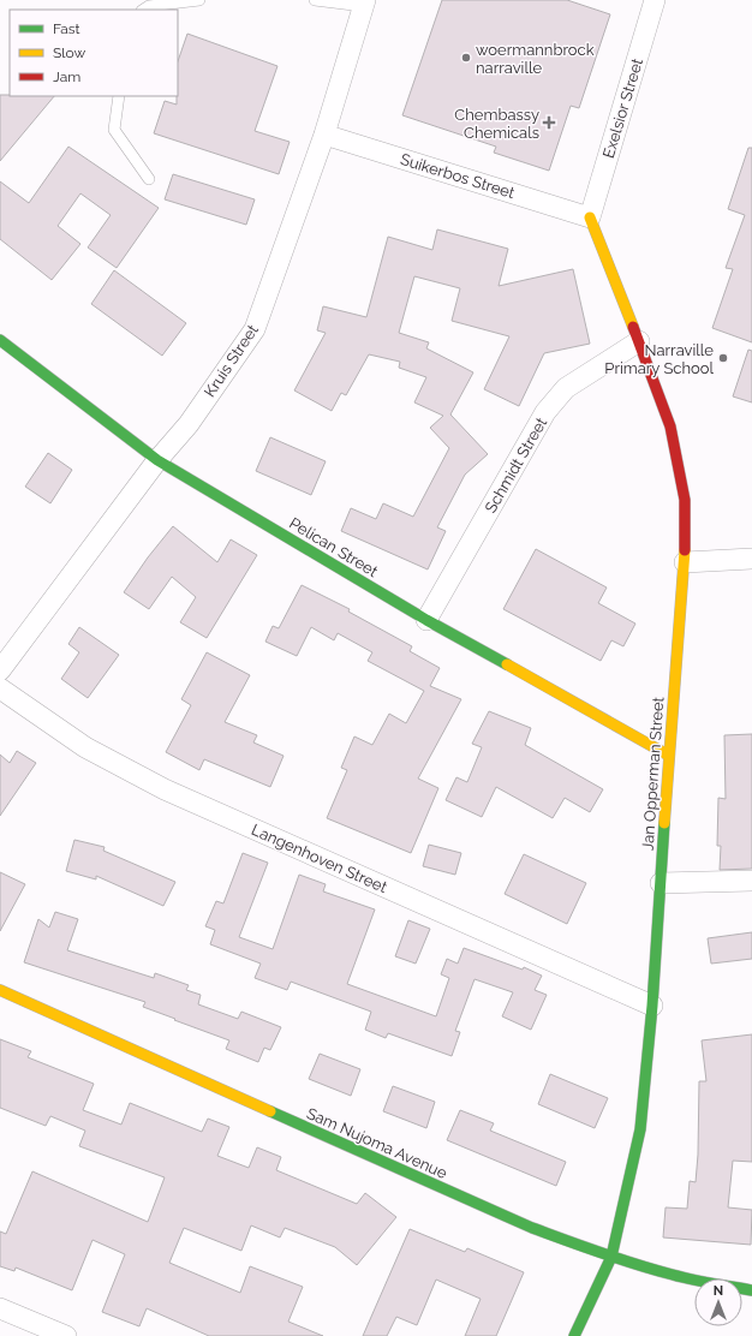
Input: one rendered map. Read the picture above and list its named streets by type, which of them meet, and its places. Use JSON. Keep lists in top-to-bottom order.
{
  "streets": {
    "street": [
      "Exelsior Street",
      "Suikerbos Street",
      "Kruis Street",
      "Schmidt Street",
      "Pelican Street",
      "Jan Opperman Street",
      "Langenhoven Street",
      "Sam Nujoma Avenue"
    ]
  },
  "crossings": [
    ["Exelsior Street", "Suikerbos Street"],
    ["Exelsior Street", "Jan Opperman Street"],
    ["Suikerbos Street", "Kruis Street"],
    ["Suikerbos Street", "Jan Opperman Street"],
    ["Kruis Street", "Pelican Street"],
    ["Schmidt Street", "Pelican Street"],
    ["Schmidt Street", "Jan Opperman Street"],
    ["Pelican Street", "Jan Opperman Street"],
    ["Jan Opperman Street", "Langenhoven Street"],
    ["Jan Opperman Street", "Sam Nujoma Avenue"]
  ],
  "places": {
    "other": ["woermannbrock narraville", "Narraville Primary School"],
    "health": ["Chembassy Chemicals"]
  },
  "legend": ["Fast", "Slow", "Jam"],
  "north": "top"
}
